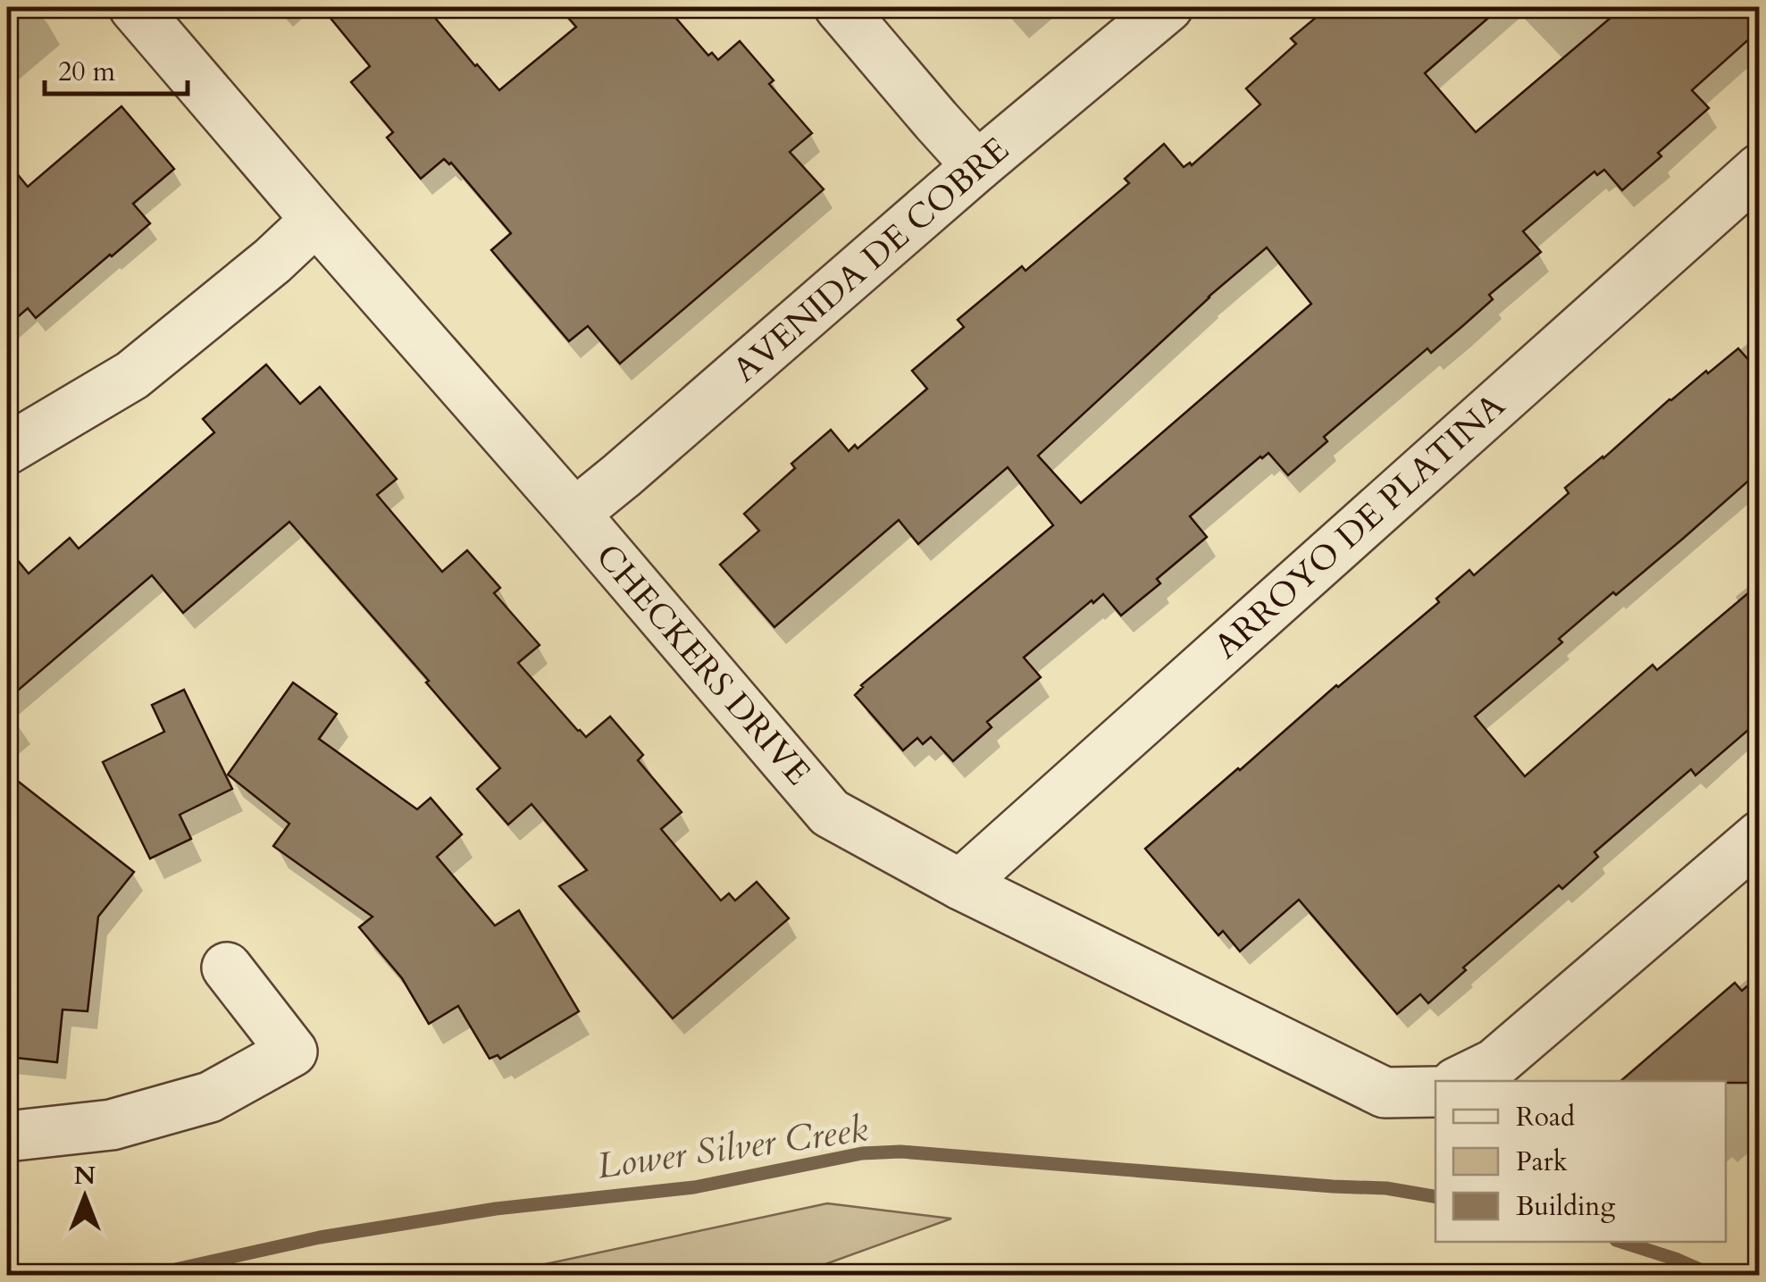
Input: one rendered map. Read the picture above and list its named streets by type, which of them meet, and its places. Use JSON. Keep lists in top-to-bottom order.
{
  "streets": {
    "street": ["AVENIDA DE COBRE", "ARROYO DE PLATINA", "CHECKERS DRIVE"]
  },
  "crossings": [
    ["AVENIDA DE COBRE", "CHECKERS DRIVE"],
    ["ARROYO DE PLATINA", "CHECKERS DRIVE"]
  ],
  "water": ["Lower Silver Creek"],
  "legend": ["Road", "Park", "Building"],
  "scale_bar": "20 m",
  "north": "top"
}
